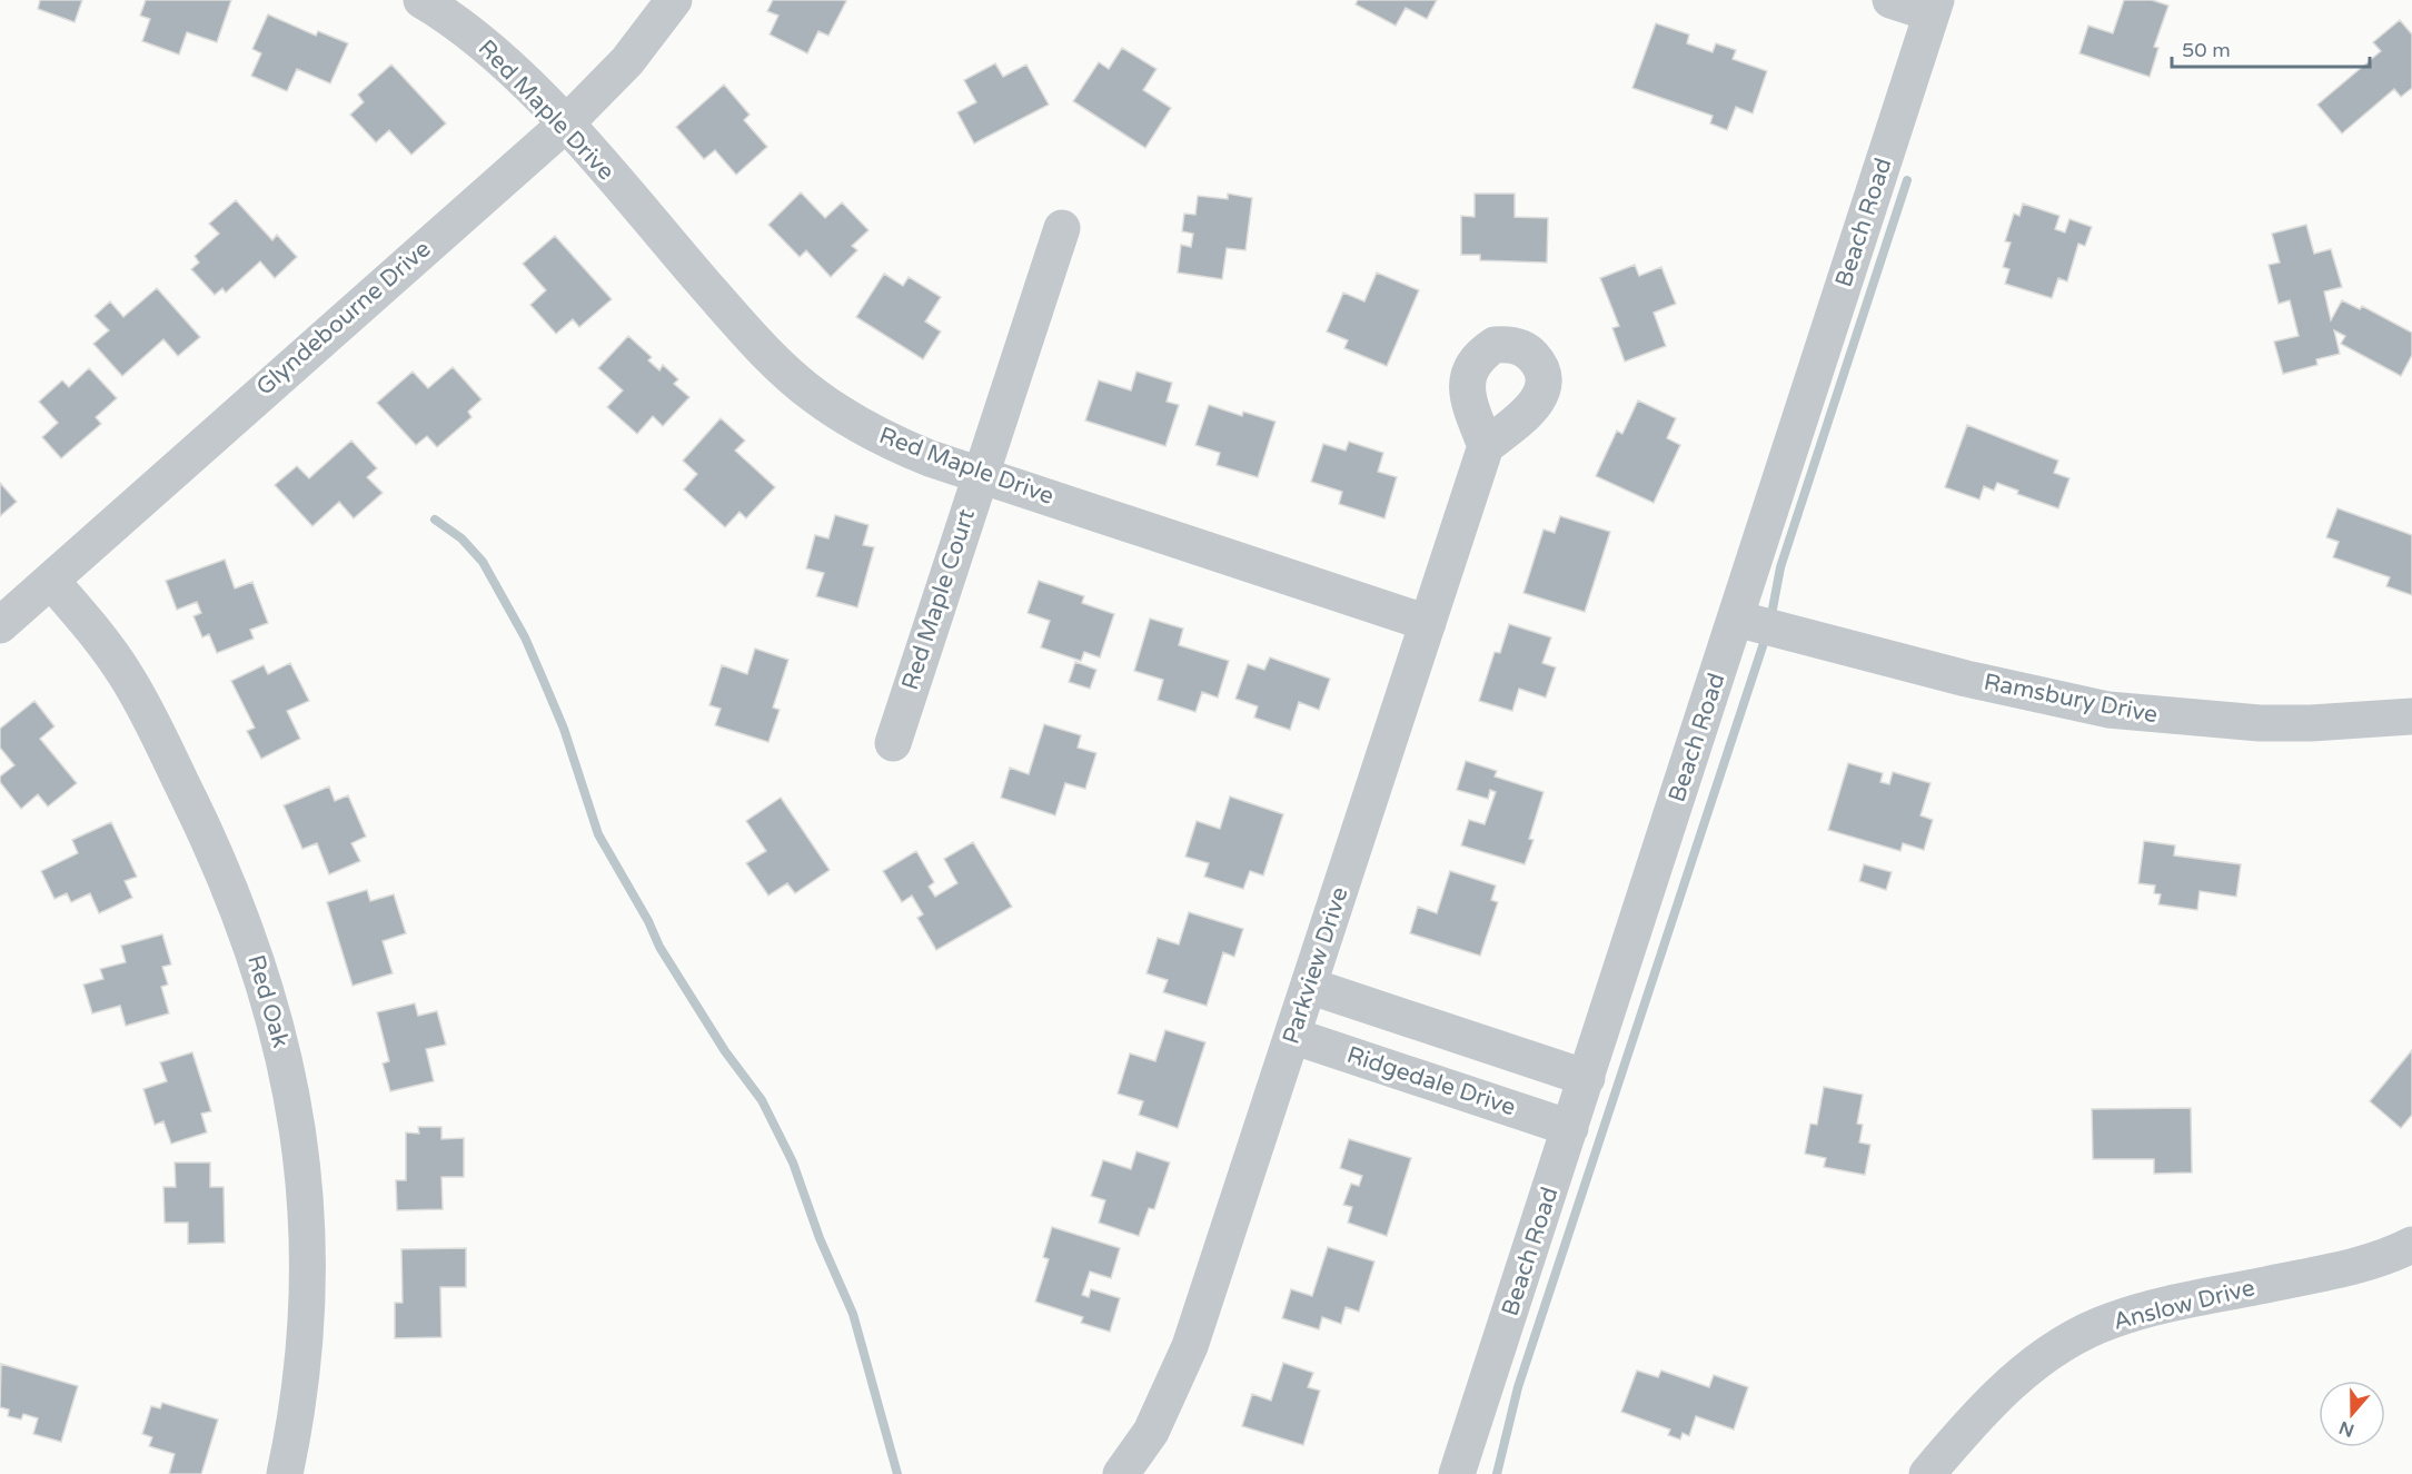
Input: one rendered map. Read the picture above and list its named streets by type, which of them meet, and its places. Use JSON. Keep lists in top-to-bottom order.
{
  "streets": {
    "street": [
      "Red Maple Drive",
      "Beach Road",
      "Glyndebourne Drive",
      "Red Maple Court",
      "Ramsbury Drive",
      "Parkview Drive",
      "Red Oak",
      "Ridgedale Drive",
      "Anslow Drive"
    ]
  },
  "crossings": [
    ["Red Maple Drive", "Glyndebourne Drive"],
    ["Red Maple Drive", "Red Maple Court"],
    ["Red Maple Drive", "Parkview Drive"],
    ["Beach Road", "Ramsbury Drive"],
    ["Beach Road", "Ridgedale Drive"],
    ["Glyndebourne Drive", "Red Oak"],
    ["Parkview Drive", "Ridgedale Drive"]
  ],
  "scale_bar": "50 m",
  "north": "bottom"
}
